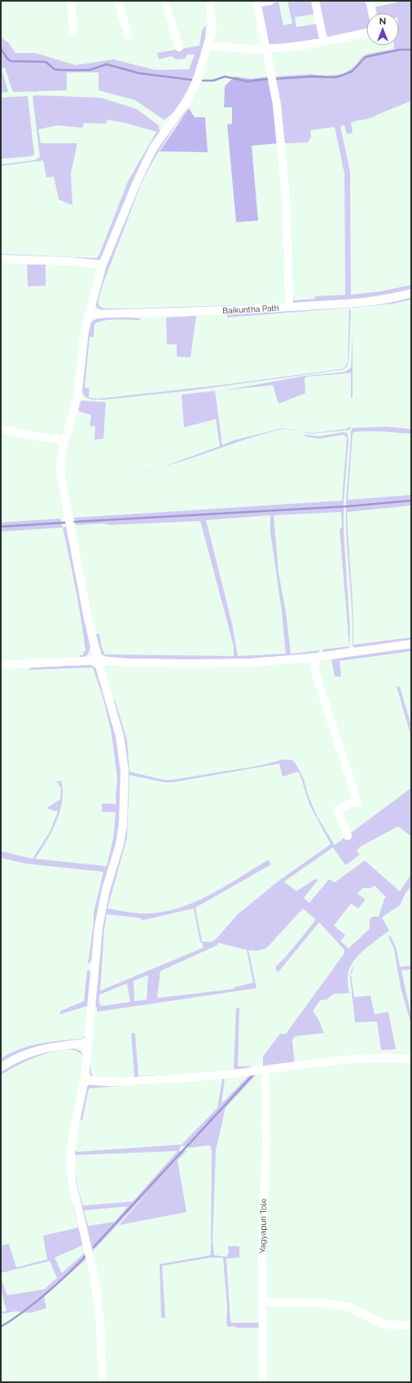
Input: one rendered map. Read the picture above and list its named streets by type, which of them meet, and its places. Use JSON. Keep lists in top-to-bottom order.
{
  "streets": {
    "street": ["Baikuntha Path", "Yagyapuri Tole"]
  },
  "north": "top"
}
